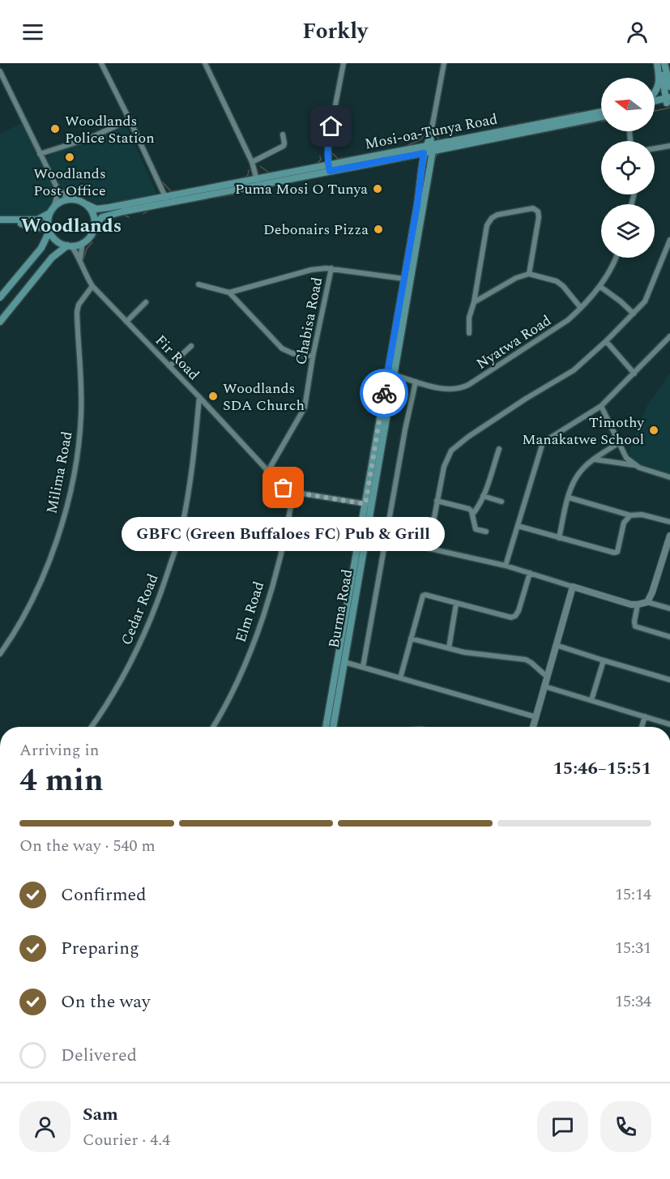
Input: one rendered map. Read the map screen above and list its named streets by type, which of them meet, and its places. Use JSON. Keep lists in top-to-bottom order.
{
  "streets": {
    "main road": ["Mosi-oa-Tunya Road", "Burma Road"],
    "street": [
      "Chabisa Road",
      "Nyatwa Road",
      "Fir Road",
      "Milima Road",
      "Cedar Road",
      "Elm Road"
    ]
  },
  "crossings": [
    ["Mosi-oa-Tunya Road", "Fir Road"],
    ["Mosi-oa-Tunya Road", "Burma Road"],
    ["Chabisa Road", "Fir Road"],
    ["Chabisa Road", "Burma Road"],
    ["Nyatwa Road", "Burma Road"],
    ["Fir Road", "Milima Road"],
    ["Fir Road", "Burma Road"],
    ["Fir Road", "Cedar Road"],
    ["Fir Road", "Elm Road"]
  ],
  "districts": ["Woodlands"],
  "places": [
    "Woodlands Police Station",
    "Woodlands Post Office",
    "Puma Mosi O Tunya",
    "Debonairs Pizza",
    "Woodlands SDA Church",
    "Timothy Manakatwe School",
    "GBFC (Green Buffaloes FC) Pub & Grill"
  ],
  "north": "left",
  "page": {
    "header": "Forkly",
    "bubble": "GBFC (Green Buffaloes FC) Pub & Grill",
    "heading": ["4 min", "Arriving in", "15:46–15:51"],
    "panel": ["Sam", "Courier · 4.4"],
    "bar": "On the way · 540 m",
    "list": [
      ["Confirmed", "15:14"],
      ["Preparing", "15:31"],
      ["On the way", "15:34"],
      "Delivered"
    ]
  }
}
